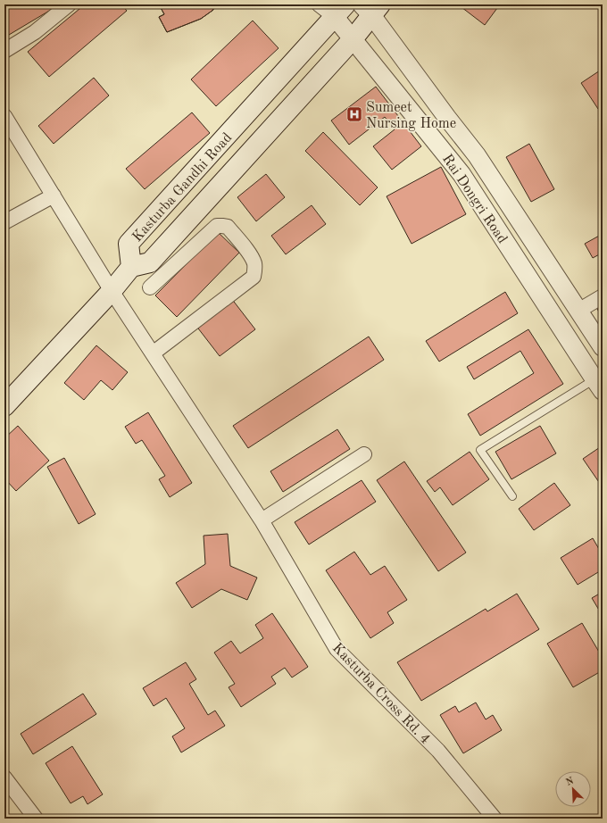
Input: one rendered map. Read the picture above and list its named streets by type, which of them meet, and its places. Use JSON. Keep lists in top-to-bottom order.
{
  "streets": {
    "main road": ["Kasturba Gandhi Road"],
    "street": ["Rai Dongri Road", "Kasturba Cross Rd. 4"]
  },
  "crossings": [
    ["Kasturba Gandhi Road", "Rai Dongri Road"]
  ],
  "places": {
    "hospital": ["Sumeet Nursing Home"]
  },
  "north": "top left"
}
